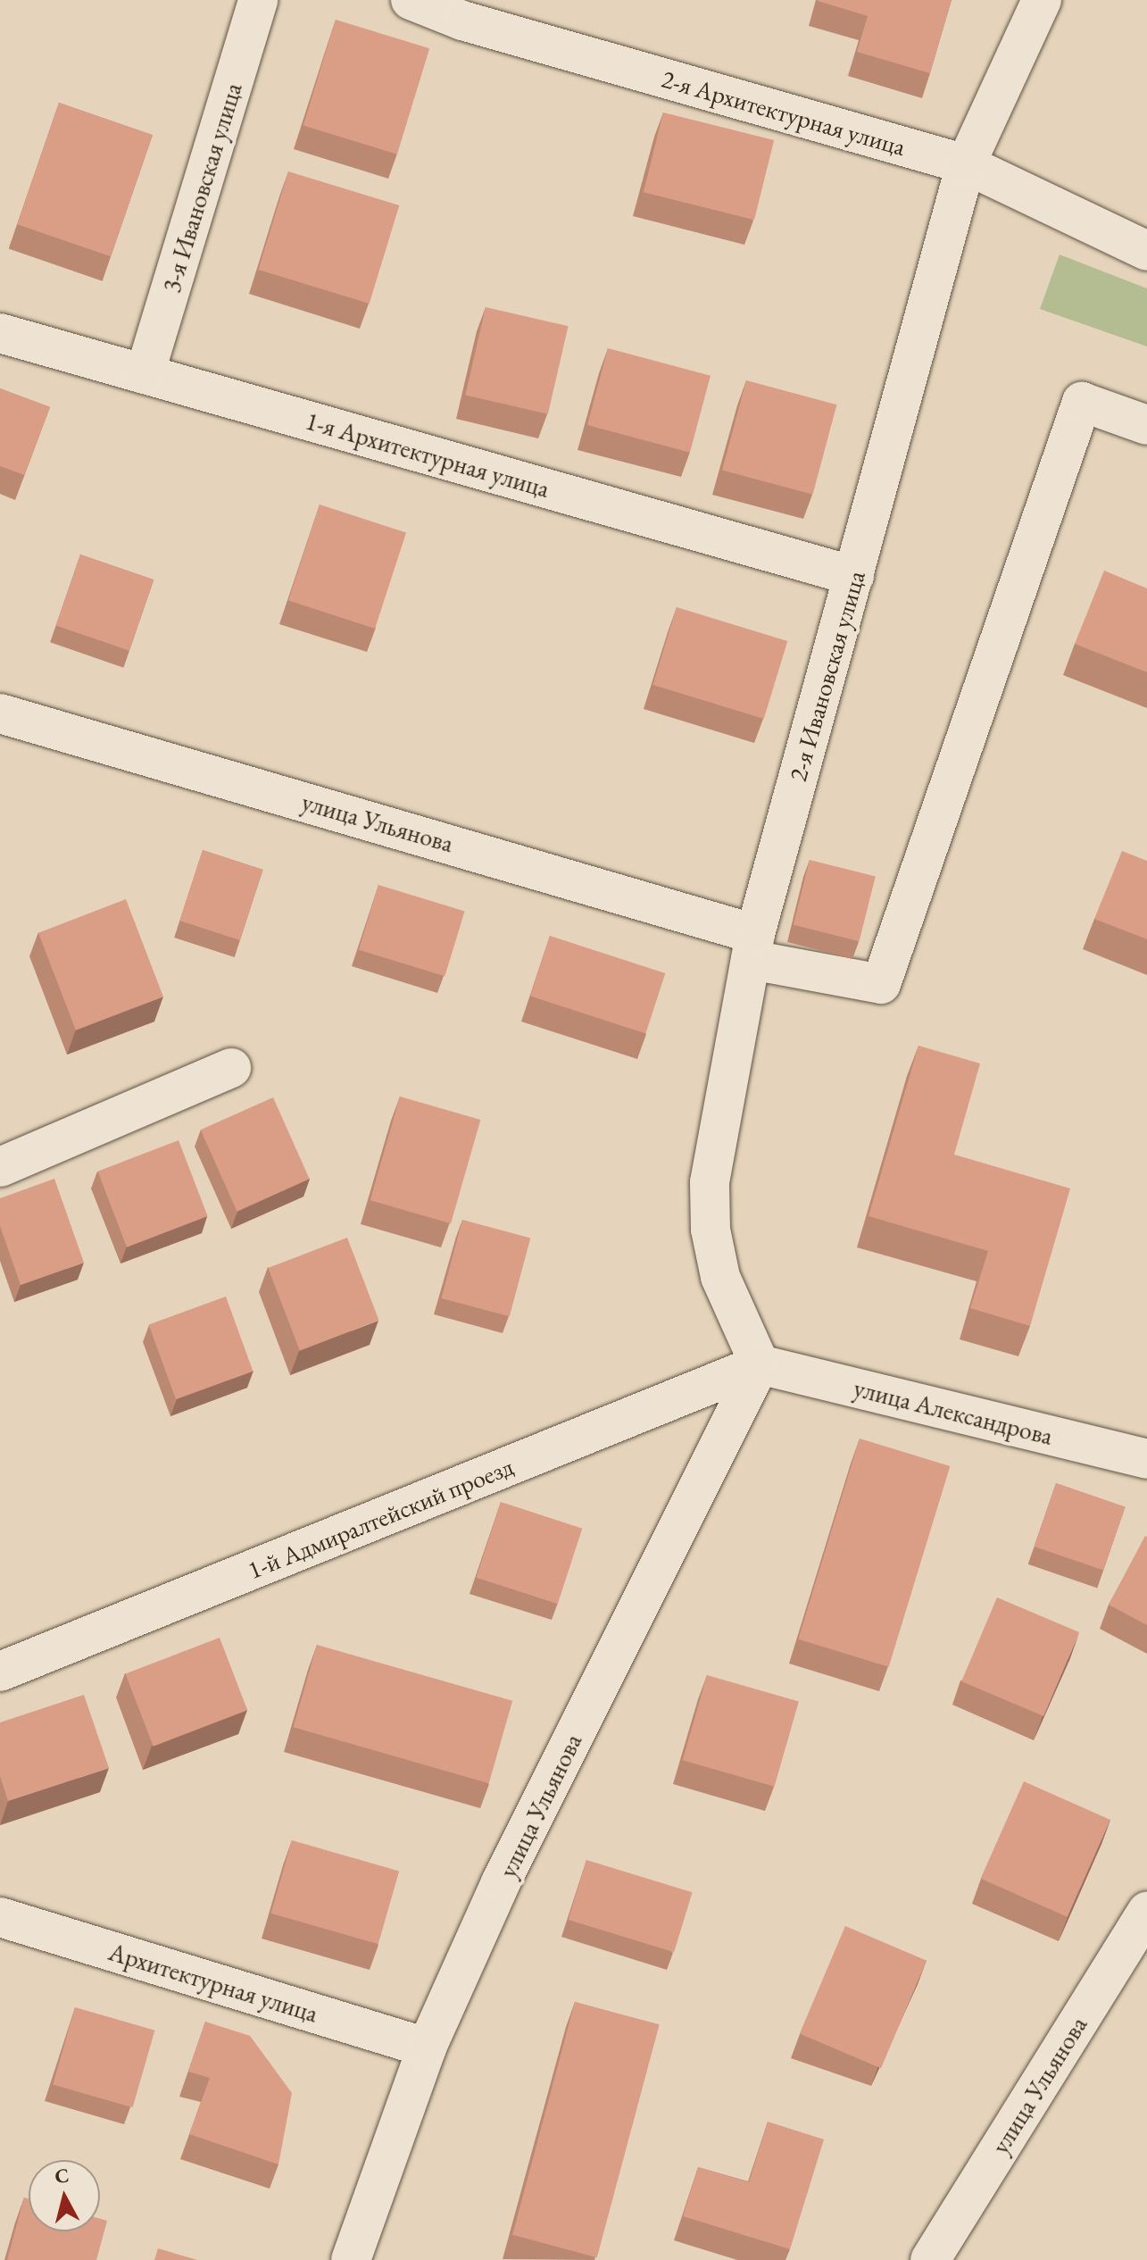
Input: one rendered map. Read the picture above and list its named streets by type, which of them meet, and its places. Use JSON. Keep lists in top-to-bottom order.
{
  "streets": {
    "street": [
      "2-я Архитектурная улица",
      "3-я Ивановская улица",
      "1-я Архитектурная улица",
      "2-я Ивановская улица",
      "улица Ульянова",
      "улица Александрова",
      "1-й Адмиралтейский проезд",
      "Архитектурная улица"
    ]
  },
  "crossings": [
    ["2-я Архитектурная улица", "2-я Ивановская улица"],
    ["3-я Ивановская улица", "1-я Архитектурная улица"],
    ["1-я Архитектурная улица", "2-я Ивановская улица"],
    ["2-я Ивановская улица", "улица Ульянова"],
    ["2-я Ивановская улица", "улица Александрова"],
    ["2-я Ивановская улица", "1-й Адмиралтейский проезд"],
    ["улица Ульянова", "улица Александрова"],
    ["улица Ульянова", "1-й Адмиралтейский проезд"],
    ["улица Ульянова", "Архитектурная улица"],
    ["улица Александрова", "1-й Адмиралтейский проезд"]
  ],
  "north": "top"
}
